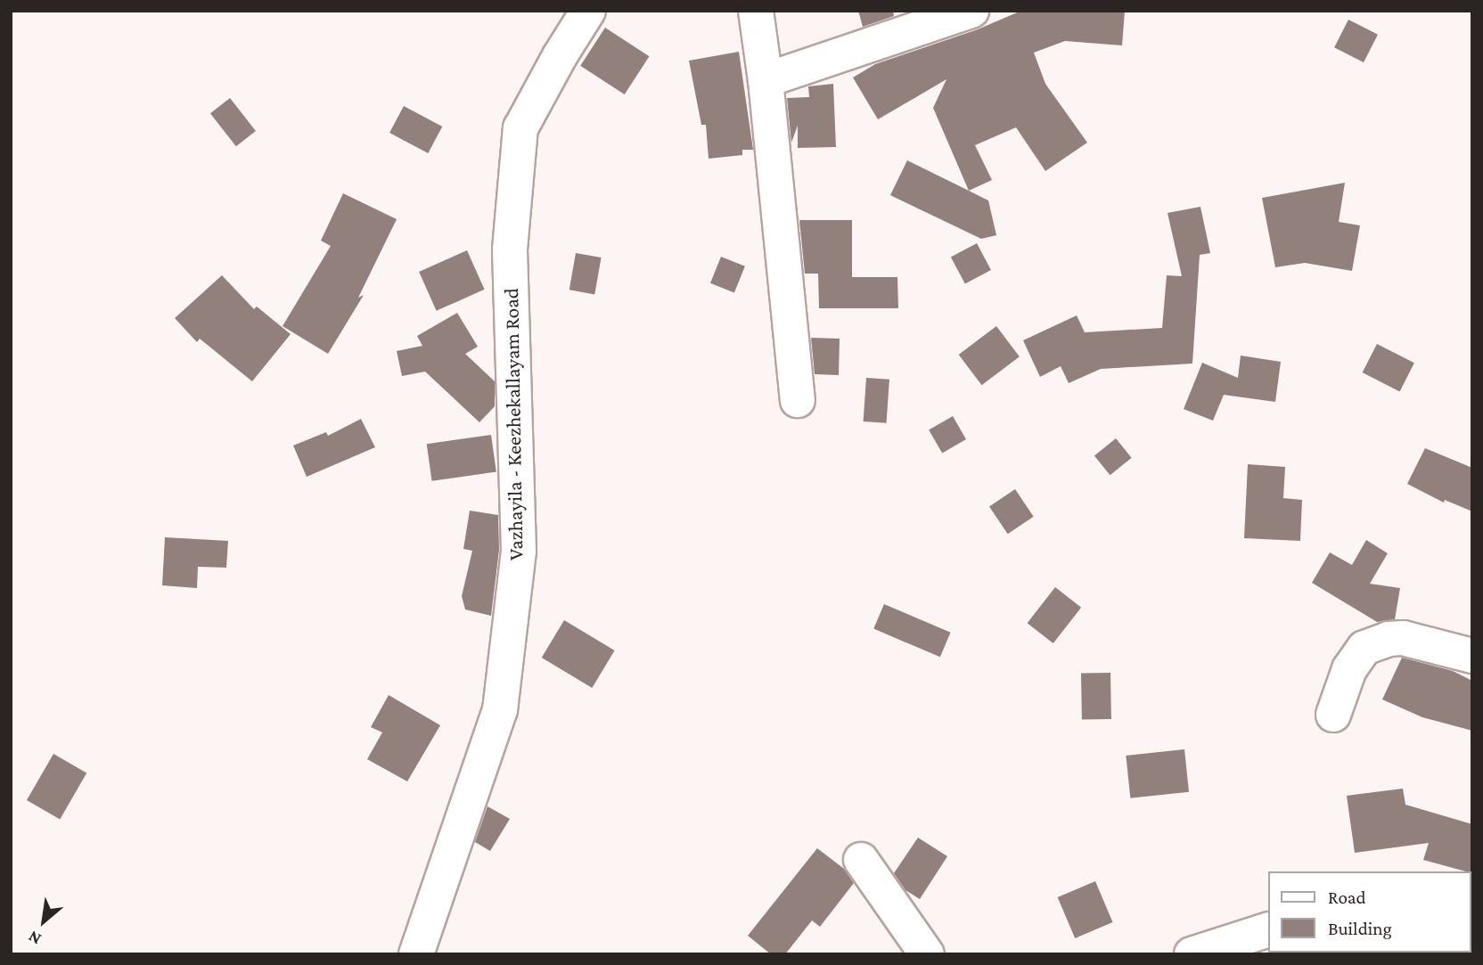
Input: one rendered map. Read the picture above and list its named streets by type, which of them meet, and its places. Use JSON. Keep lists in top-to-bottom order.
{
  "streets": {
    "street": ["Vazhayila - Keezhekallayam Road"]
  },
  "legend": ["Road", "Building"],
  "north": "bottom left"
}
